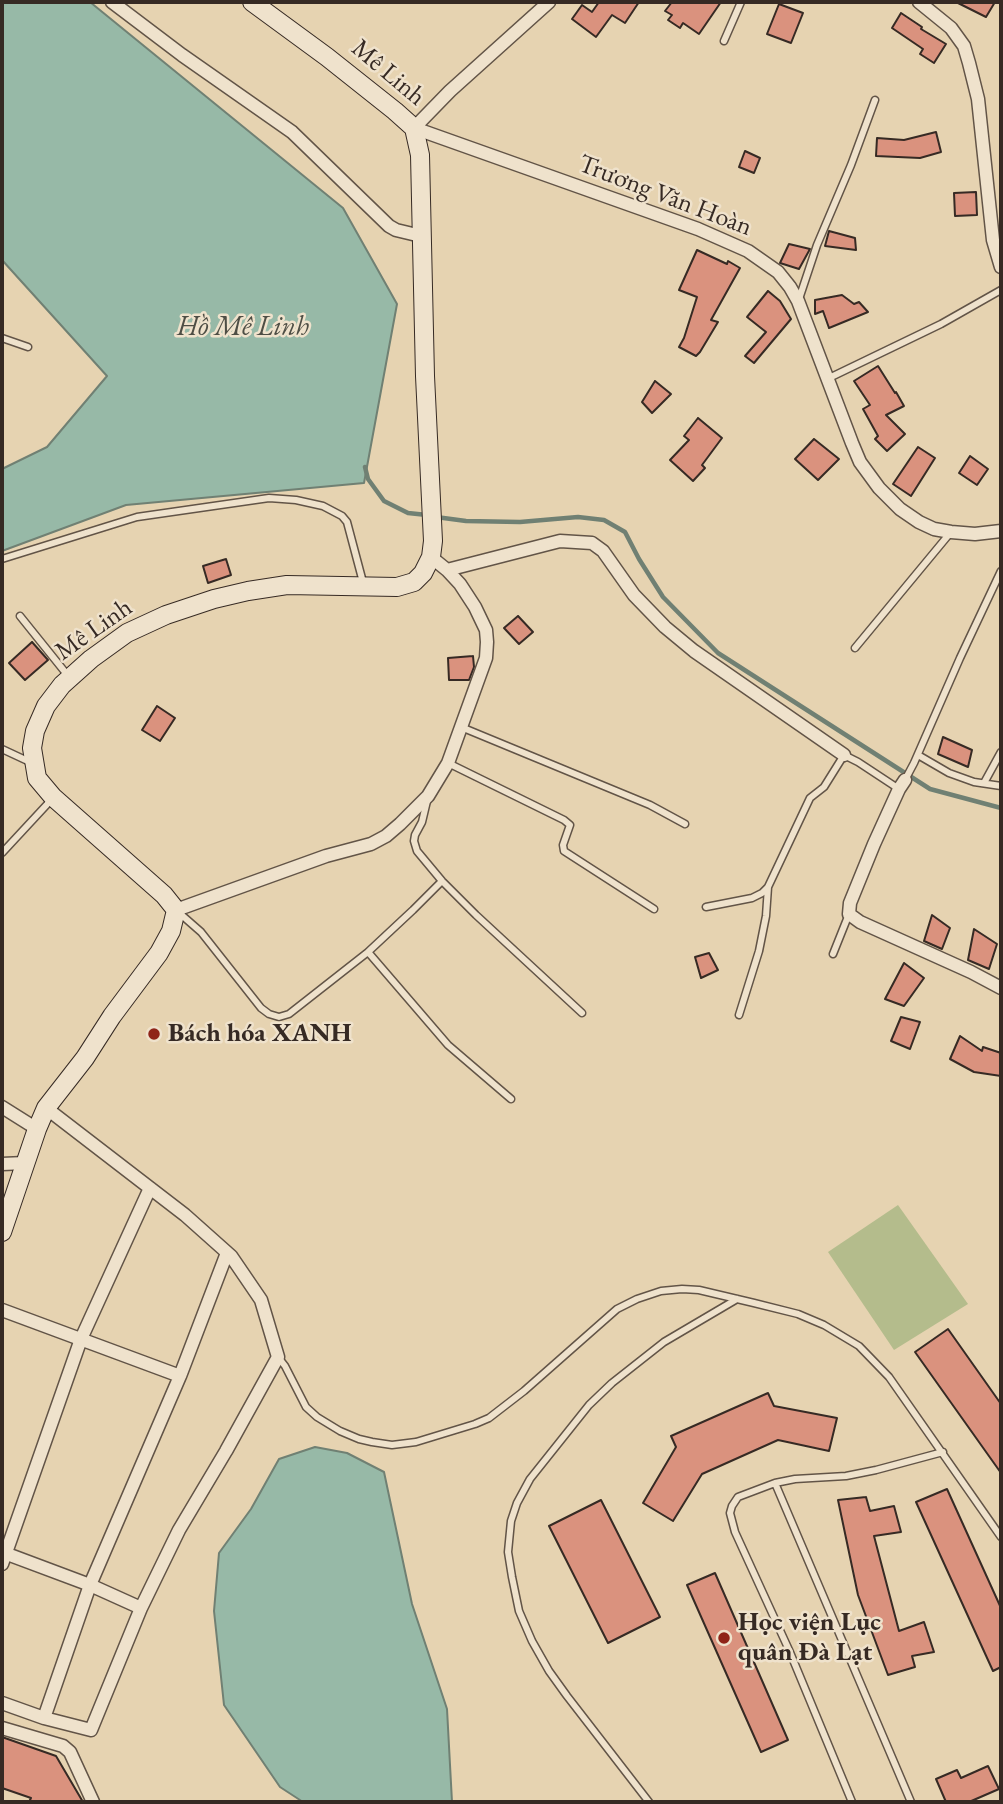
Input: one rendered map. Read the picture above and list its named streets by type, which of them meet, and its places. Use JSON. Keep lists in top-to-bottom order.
{
  "streets": {
    "street": ["Mê Linh", "Trương Văn Hoàn"]
  },
  "crossings": [
    ["Mê Linh", "Trương Văn Hoàn"]
  ],
  "water": ["Hồ Mê Linh"],
  "places": ["Bách hóa XANH", "Học viện Lục quân Đà Lạt"]
}
